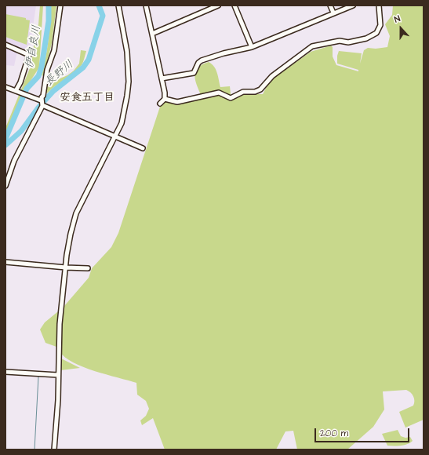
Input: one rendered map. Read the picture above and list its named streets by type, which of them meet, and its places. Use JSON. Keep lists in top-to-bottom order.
{
  "districts": ["安食五丁目"],
  "water": ["伊自良川", "長野川"],
  "scale_bar": "200 m",
  "north": "top"
}
